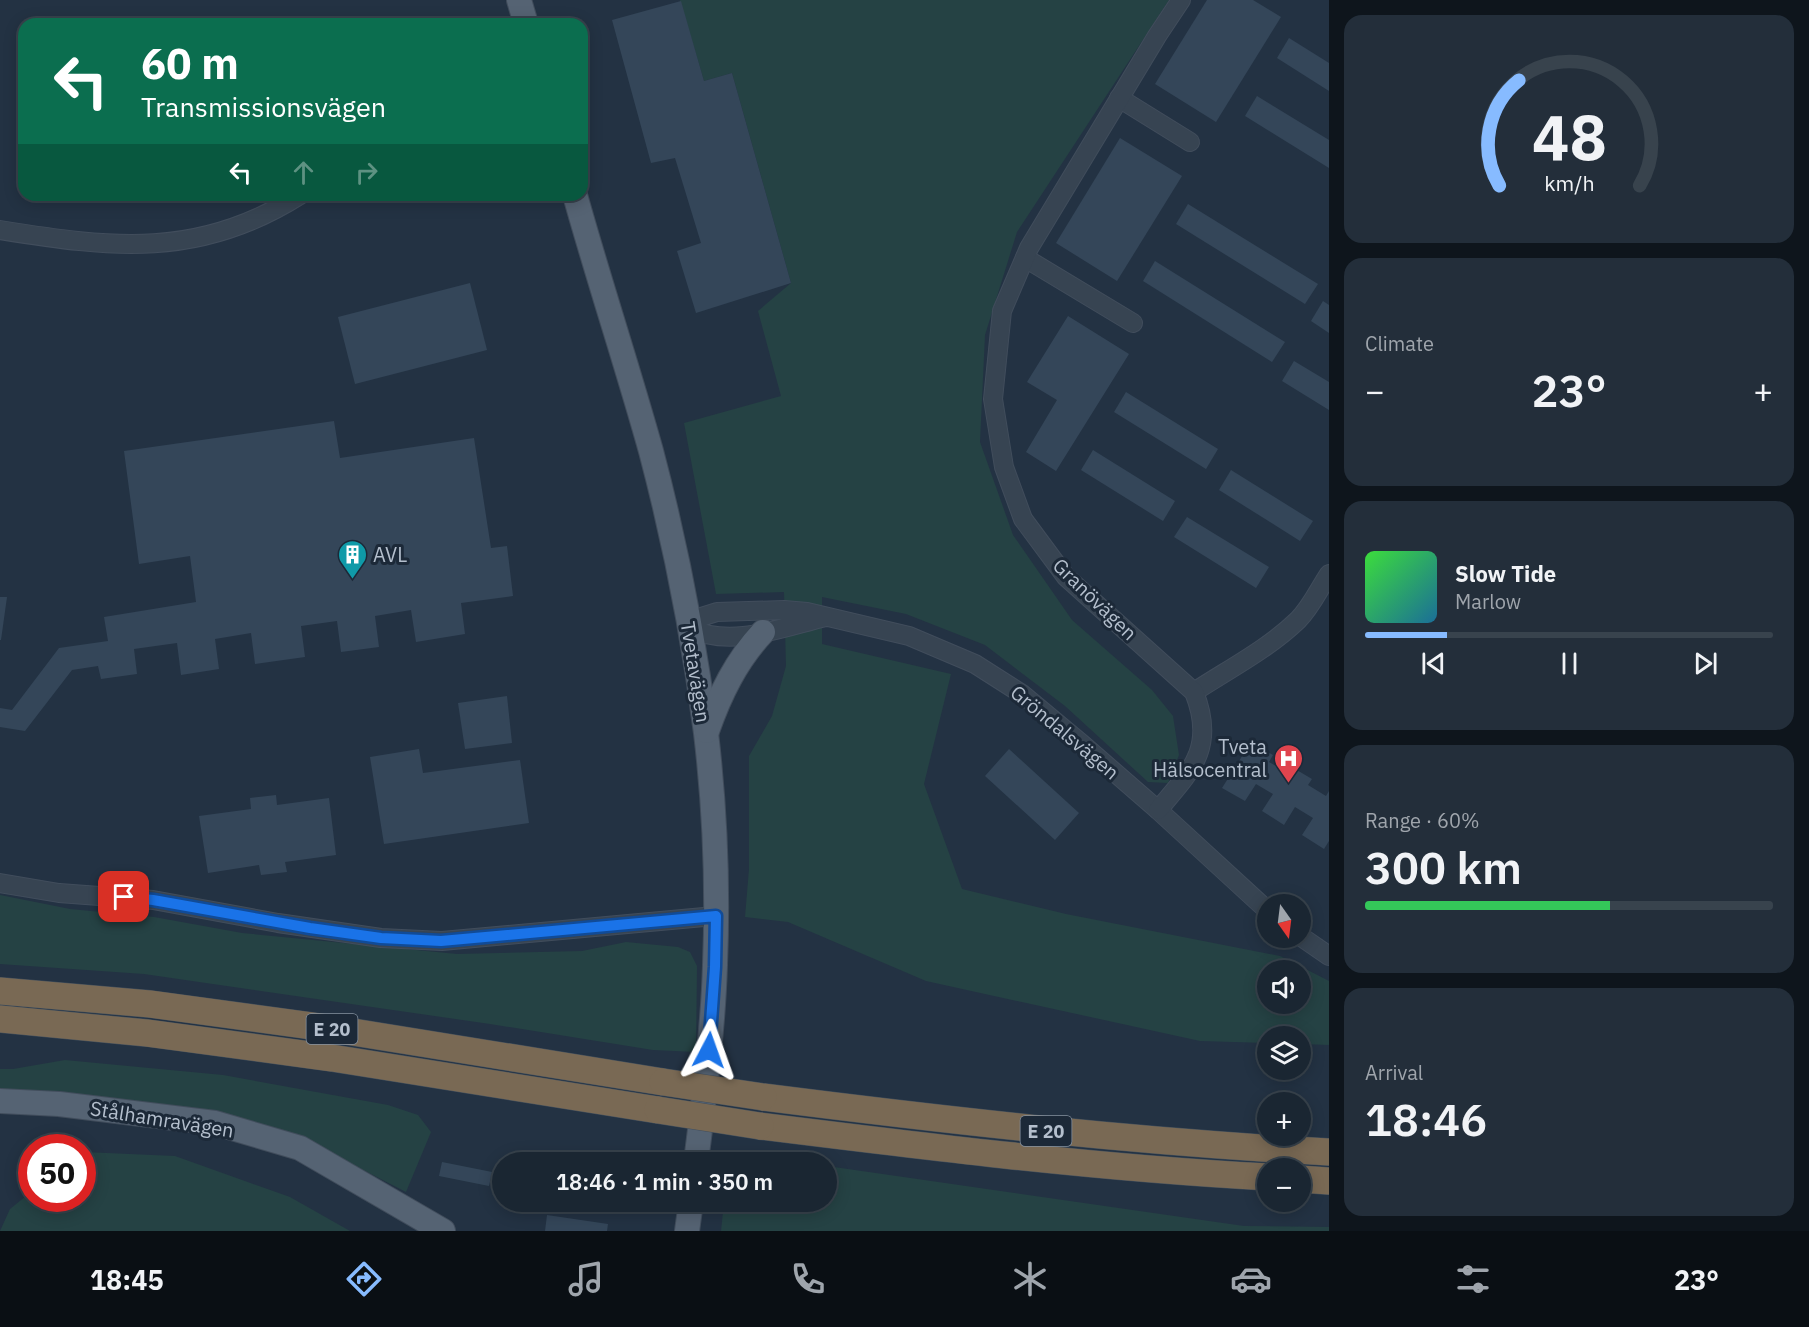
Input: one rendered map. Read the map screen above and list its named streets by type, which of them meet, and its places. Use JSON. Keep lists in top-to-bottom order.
{
  "streets": {
    "highway": ["E 20"],
    "main road": ["Tvetavägen", "Stålhamravägen"],
    "street": ["Granövägen", "Gröndalsvägen"]
  },
  "crossings": [
    ["Tvetavägen", "Gröndalsvägen"]
  ],
  "places": {
    "building": ["AVL"],
    "hospital": ["Tveta Hälsocentral"]
  },
  "north": "bottom",
  "page": {
    "turn": ["60 m", "Transmissionsvägen"],
    "tile": [
      "Climate",
      ["Range · 60%", "300 km"],
      ["Arrival", "18:46"]
    ],
    "heat": ["−", "23°", "+"],
    "song": ["Slow Tide", "Marlow"],
    "map_buttons": ["+", "−"],
    "limit": "50",
    "trip": "18:46 · 1 min · 350 m",
    "tabs": ["18:45", "23°"],
    "gauge": ["48", "km/h"]
  }
}
